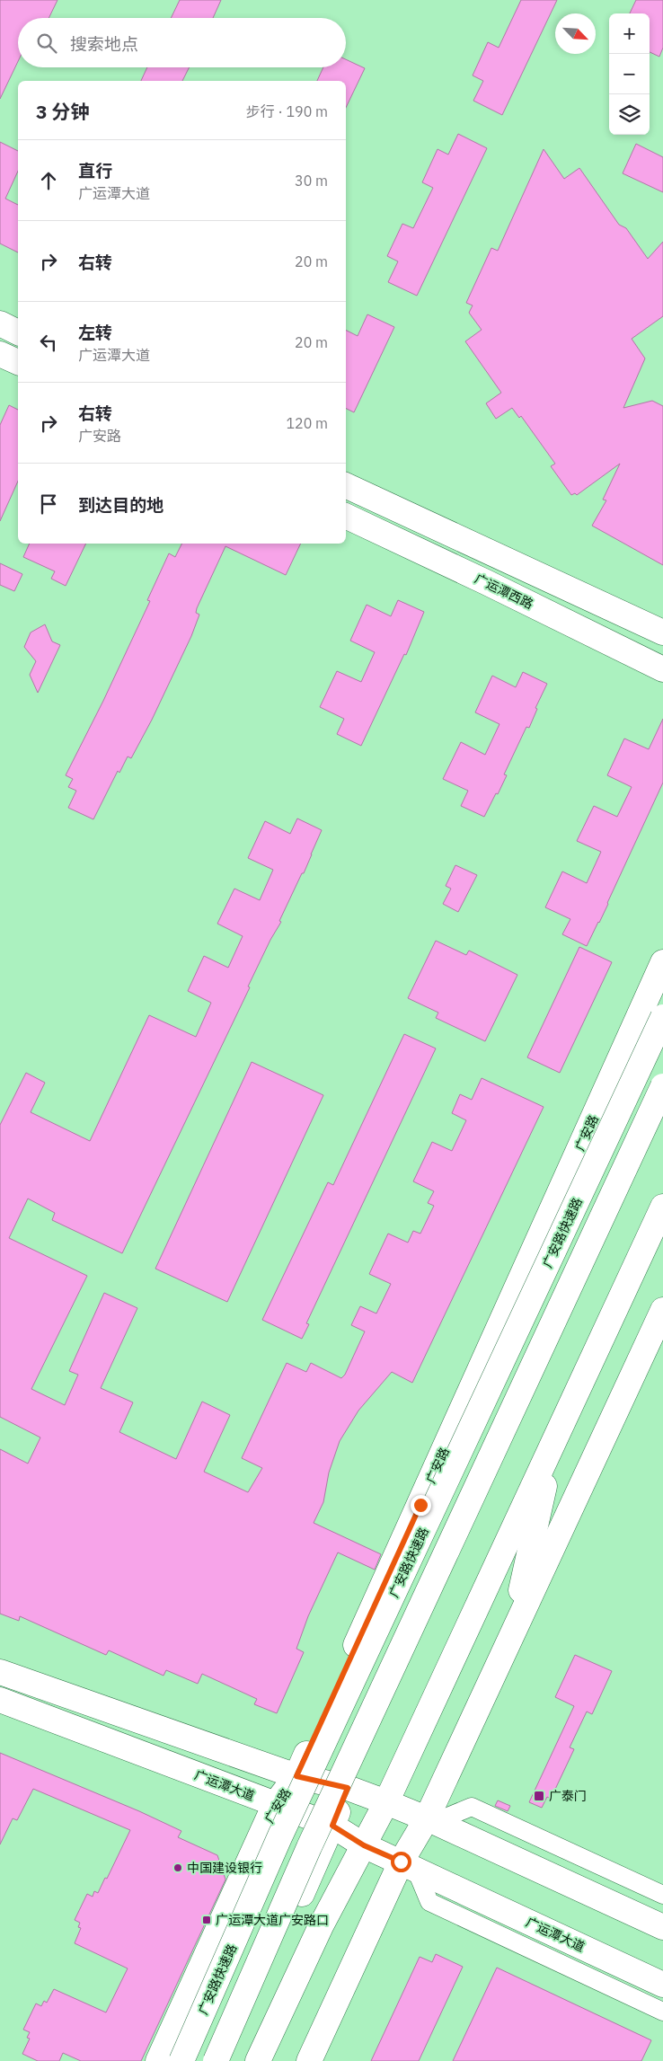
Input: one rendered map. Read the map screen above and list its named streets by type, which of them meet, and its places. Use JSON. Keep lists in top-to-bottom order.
{
  "streets": {
    "main road": [
      "广运潭西路",
      "广安路",
      "广安路快速路",
      "广运潭大道"
    ]
  },
  "crossings": [
    ["广安路", "广运潭大道"]
  ],
  "places": {
    "transit": ["广泰门", "广运潭大道广安路口"],
    "other": ["中国建设银行"]
  },
  "north": "bottom right",
  "page": {
    "map_buttons": ["+", "−"],
    "search": "搜索地点",
    "heading": ["3 分钟", "步行 · 190 m"],
    "list": [
      ["直行", "广运潭大道", "30 m"],
      ["右转", "20 m"],
      ["左转", "广运潭大道", "20 m"],
      ["右转", "广安路", "120 m"],
      "到达目的地"
    ]
  }
}
